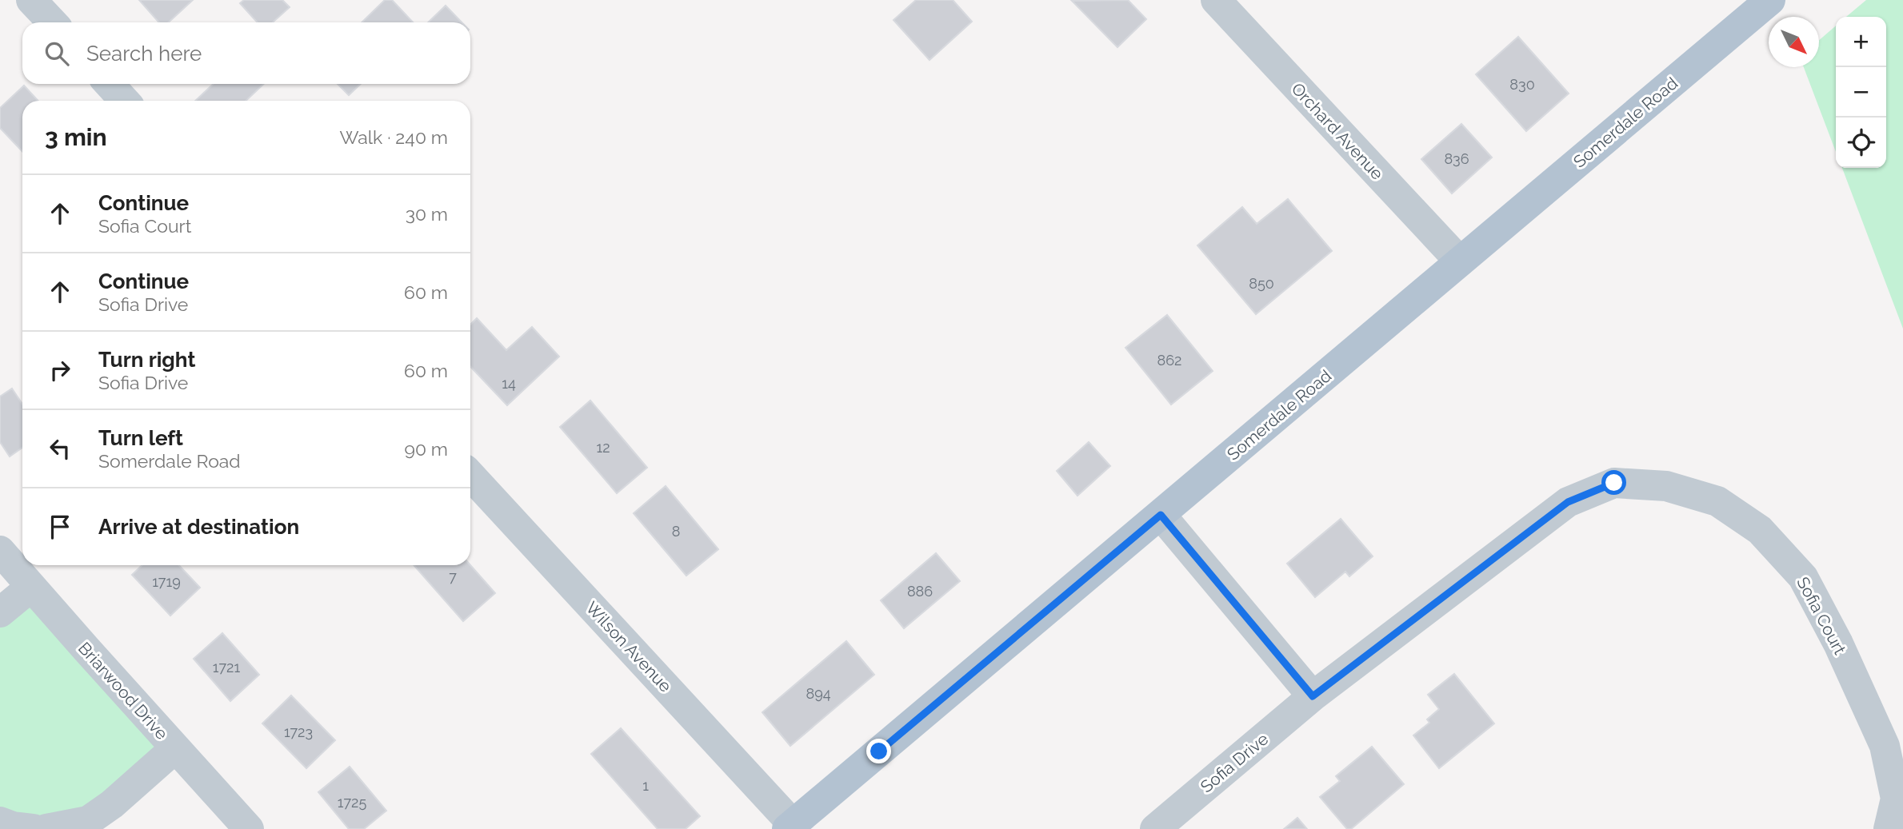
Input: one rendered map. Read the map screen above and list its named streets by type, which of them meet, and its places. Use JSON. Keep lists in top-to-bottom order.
{
  "streets": {
    "main road": ["Somerdale Road"],
    "street": [
      "Orchard Avenue",
      "Sofia Court",
      "Wilson Avenue",
      "Briarwood Drive",
      "Sofia Drive"
    ]
  },
  "crossings": [
    ["Somerdale Road", "Orchard Avenue"],
    ["Somerdale Road", "Wilson Avenue"],
    ["Sofia Court", "Sofia Drive"]
  ],
  "house_numbers": [
    "830",
    "836",
    "850",
    "862",
    "14",
    "12",
    "8",
    "7",
    "1719",
    "886",
    "1721",
    "894",
    "1723",
    "1",
    "1725"
  ],
  "north": "bottom right",
  "page": {
    "map_buttons": ["+", "−"],
    "search": "Search here",
    "heading": ["3 min", "Walk · 240 m"],
    "list": [
      ["Continue", "Sofia Court", "30 m"],
      ["Continue", "Sofia Drive", "60 m"],
      ["Turn right", "Sofia Drive", "60 m"],
      ["Turn left", "Somerdale Road", "90 m"],
      "Arrive at destination"
    ]
  }
}
